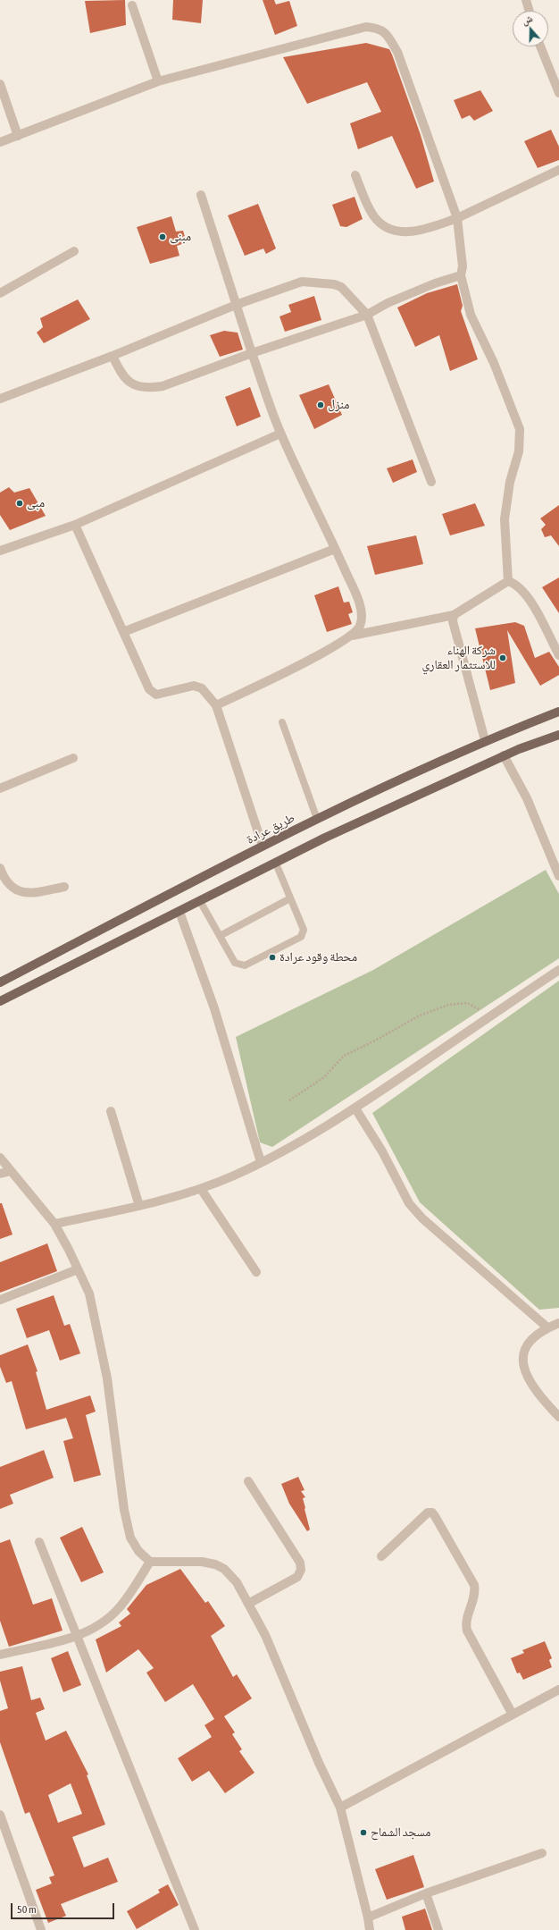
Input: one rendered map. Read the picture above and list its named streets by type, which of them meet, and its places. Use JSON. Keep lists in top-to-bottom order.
{
  "streets": {
    "main road": ["طريق عرادة"]
  },
  "places": [
    "مبنى",
    "منزل",
    "مبى",
    "شركة الهناء للاستثمار العقاري",
    "محطة وقود عرادة",
    "مسجد الشماح"
  ],
  "scale_bar": "50 m",
  "north": "top"
}
